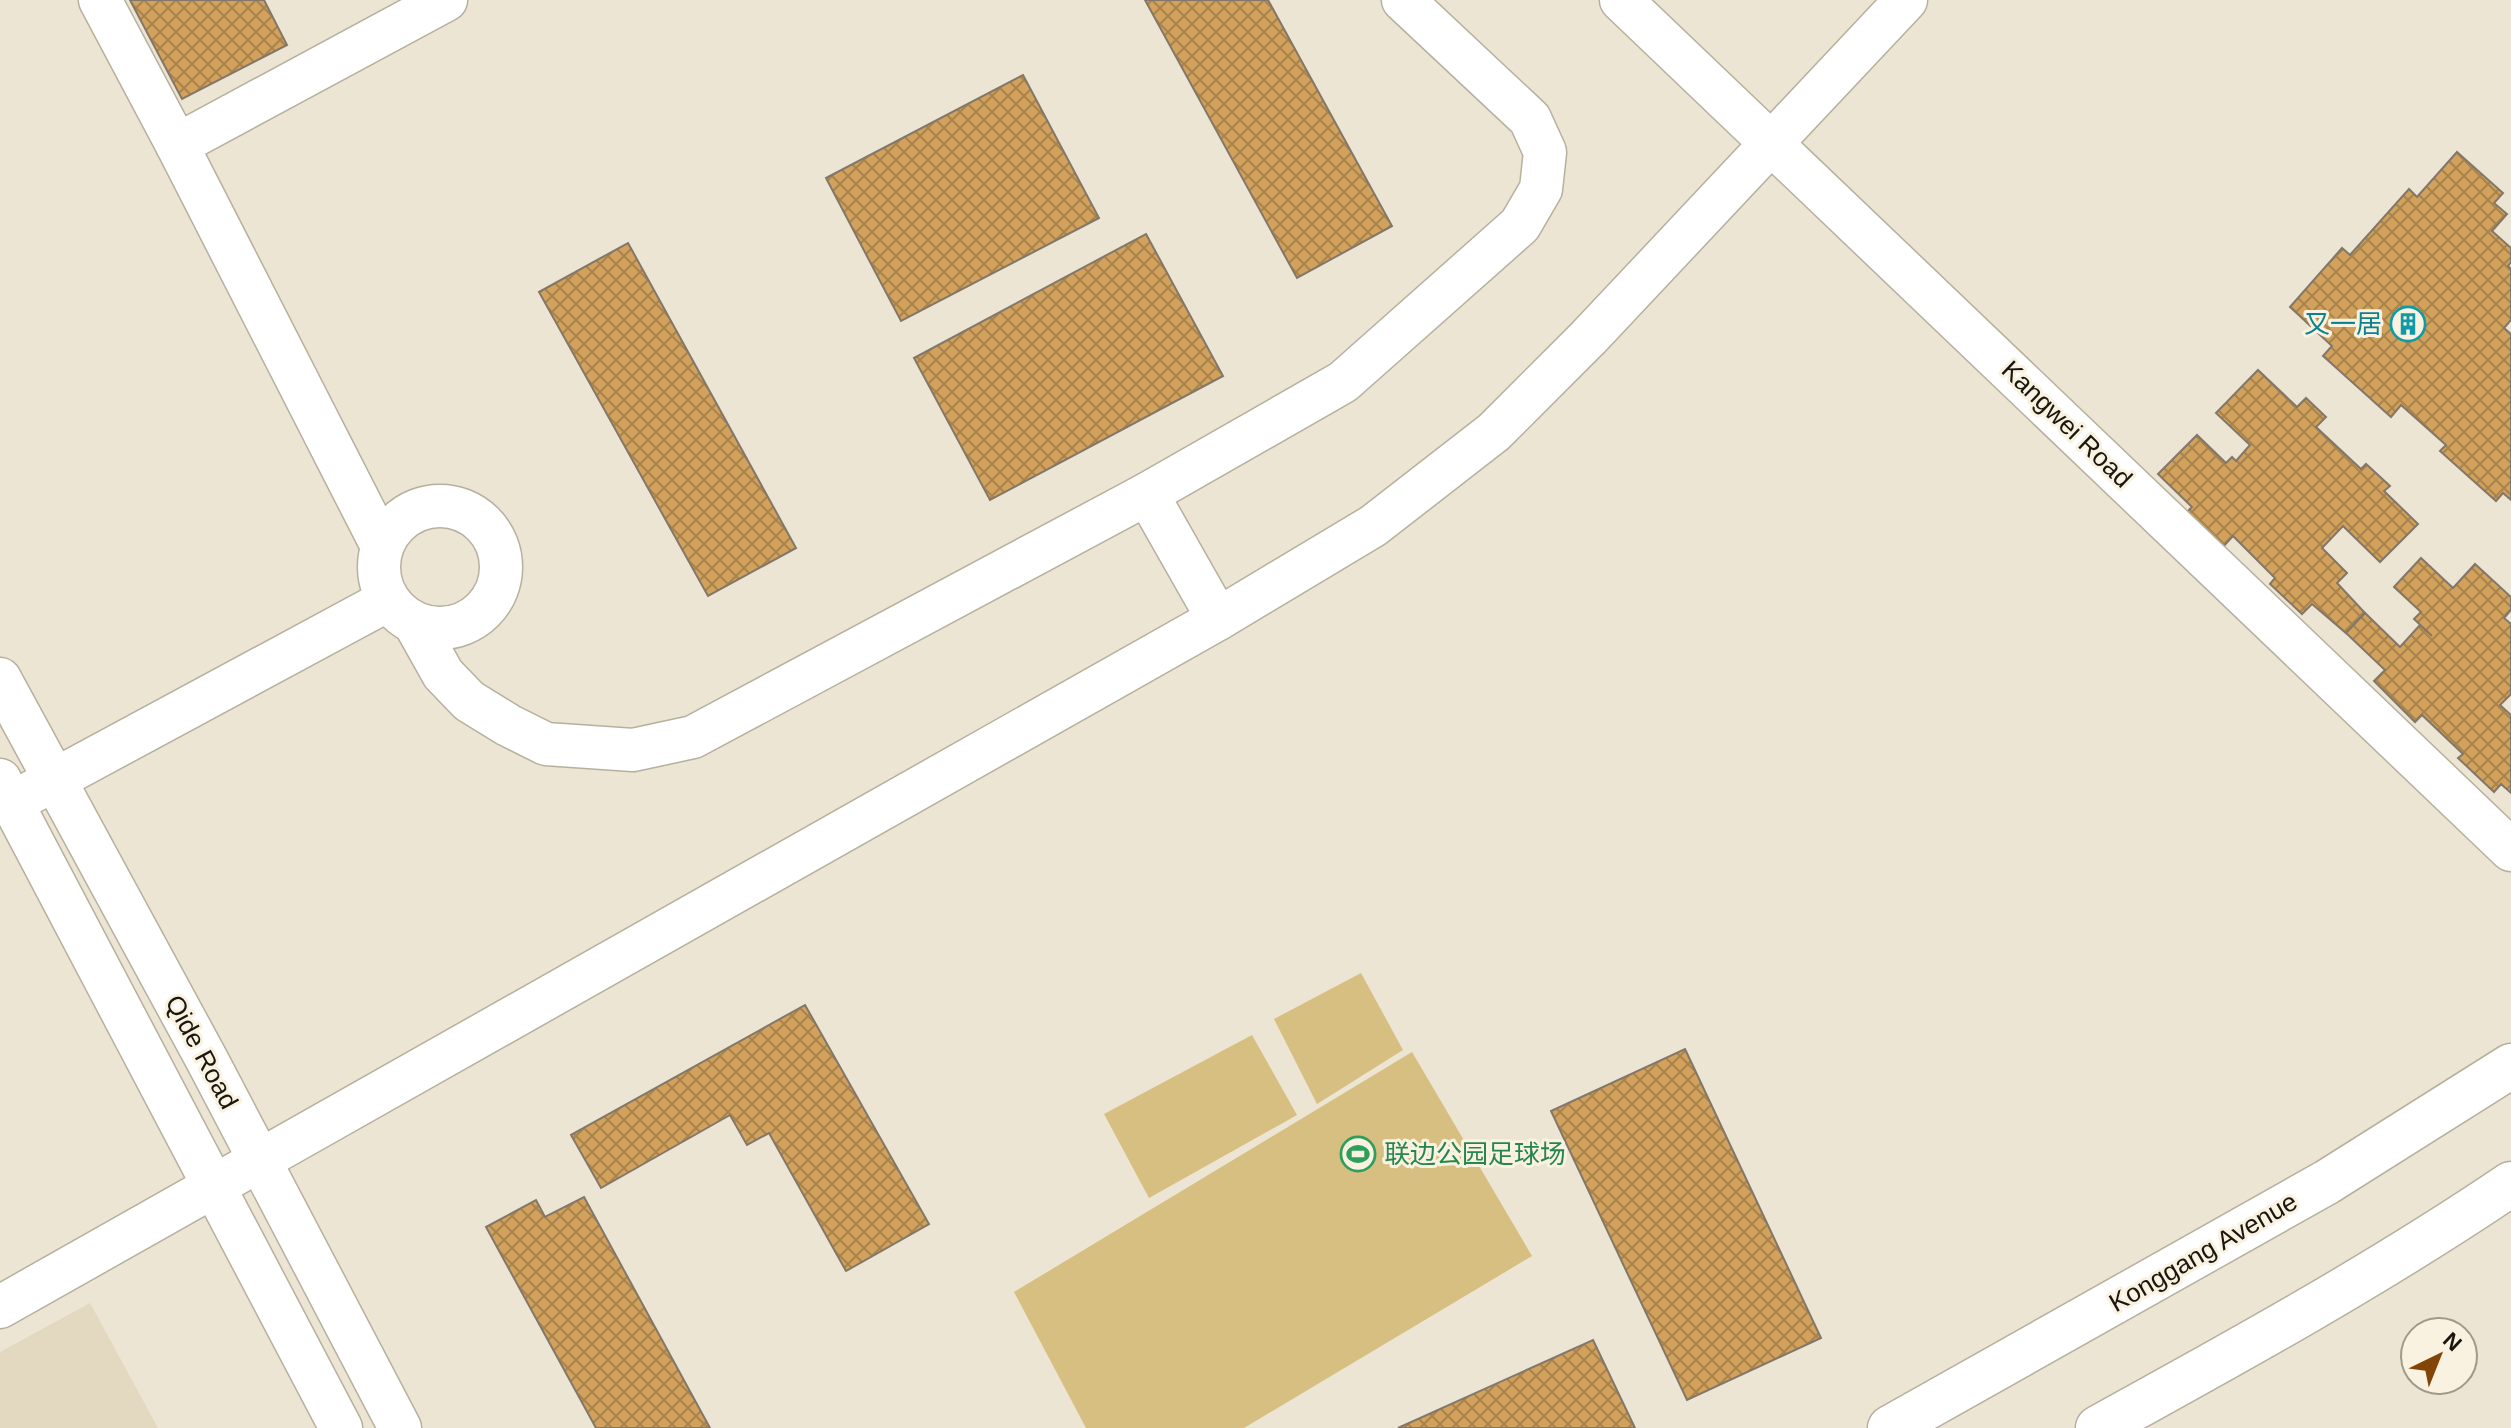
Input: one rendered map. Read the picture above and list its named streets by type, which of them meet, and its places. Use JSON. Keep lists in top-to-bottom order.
{
  "streets": {
    "main road": ["Konggang Avenue"],
    "street": ["Kangwei Road", "Qide Road"]
  },
  "places": {
    "building": ["又一居"],
    "sports": ["联边公园足球场"]
  },
  "north": "top right"
}
